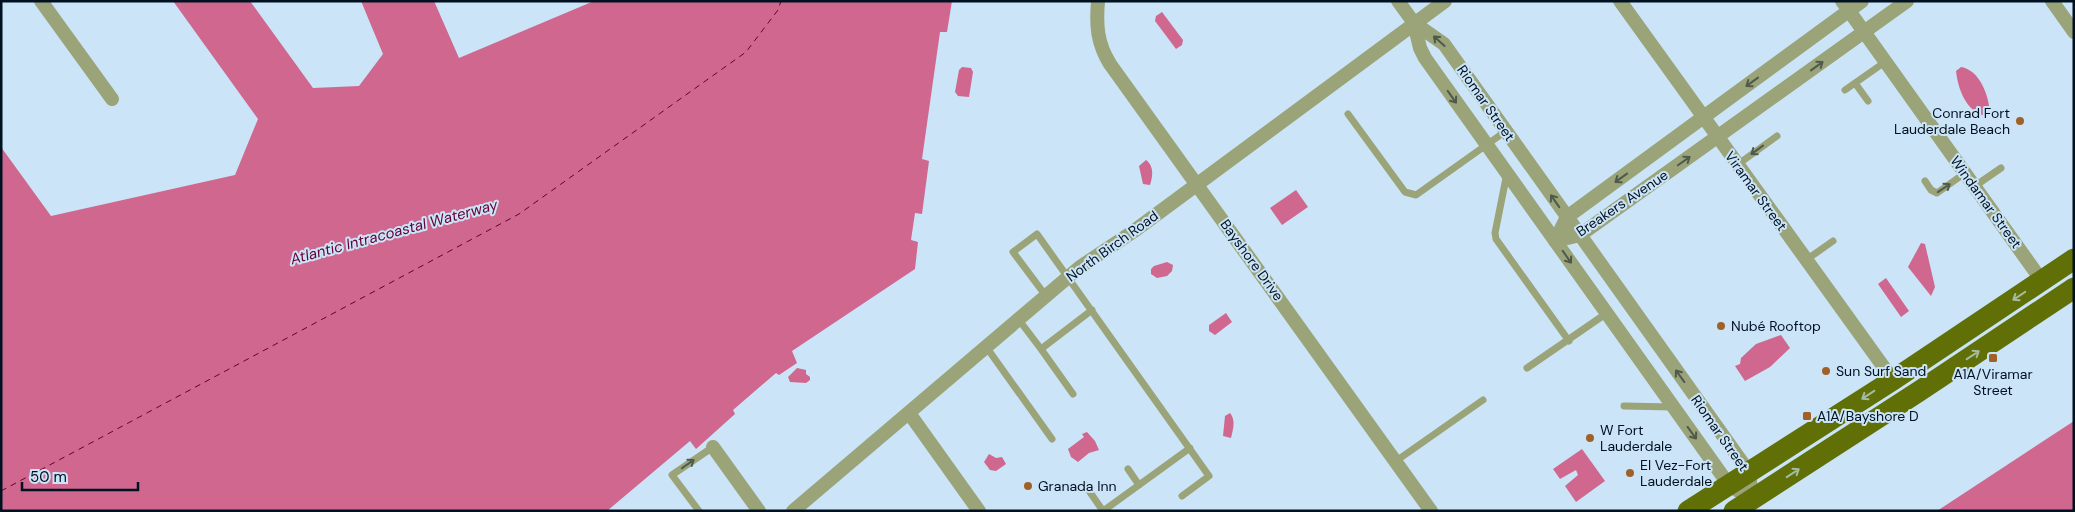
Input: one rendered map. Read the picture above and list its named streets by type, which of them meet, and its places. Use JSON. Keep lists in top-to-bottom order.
{
  "streets": {
    "street": [
      "Riomar Street",
      "Viramar Street",
      "Windamar Street",
      "Breakers Avenue",
      "North Birch Road",
      "Bayshore Drive"
    ]
  },
  "crossings": [
    ["Riomar Street", "Breakers Avenue"],
    ["Riomar Street", "North Birch Road"],
    ["Viramar Street", "Breakers Avenue"],
    ["Windamar Street", "Breakers Avenue"],
    ["North Birch Road", "Bayshore Drive"]
  ],
  "water": ["Atlantic Intracoastal Waterway"],
  "places": {
    "other": [
      "Conrad Fort Lauderdale Beach",
      "Nubé Rooftop",
      "Sun Surf Sand",
      "W Fort Lauderdale",
      "El Vez-Fort Lauderdale",
      "Granada Inn"
    ],
    "transit": ["A1A/Viramar Street", "A1A/Bayshore D"]
  },
  "scale_bar": "50 m"
}
